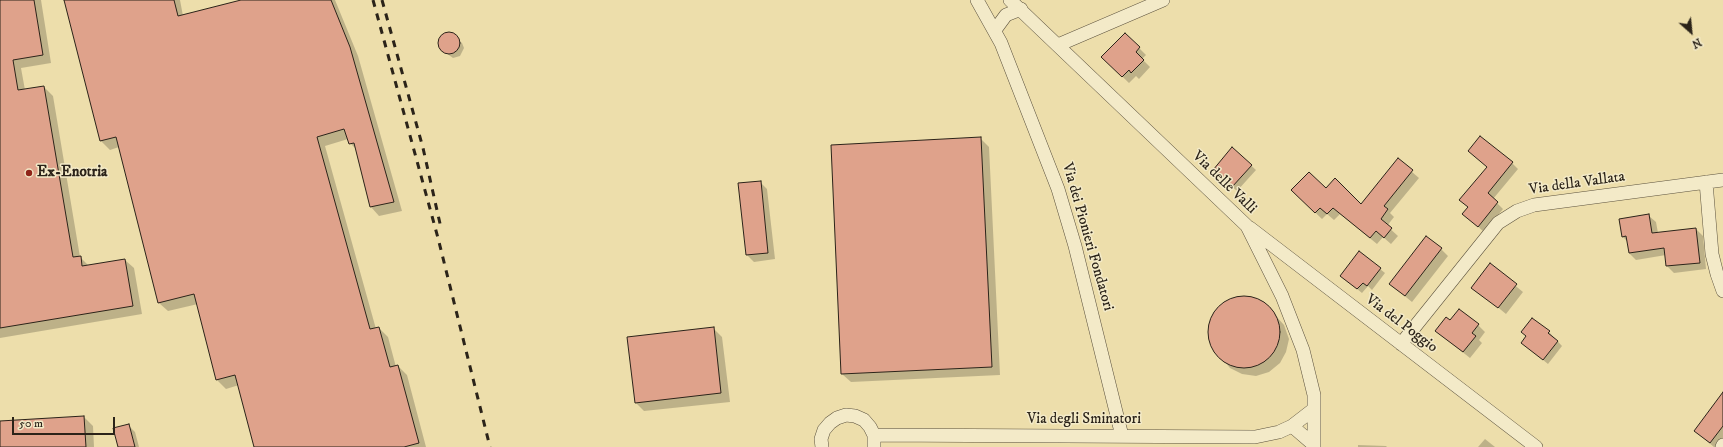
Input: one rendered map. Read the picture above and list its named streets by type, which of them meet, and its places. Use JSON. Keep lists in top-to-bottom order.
{
  "streets": {
    "street": [
      "Via delle Valli",
      "Via della Vallata",
      "Via dei Pionieri Fondatori",
      "Via del Poggio",
      "Via degli Sminatori"
    ]
  },
  "crossings": [
    ["Via delle Valli", "Via del Poggio"],
    ["Via delle Valli", "Via degli Sminatori"],
    ["Via della Vallata", "Via del Poggio"],
    ["Via dei Pionieri Fondatori", "Via degli Sminatori"]
  ],
  "places": ["Ex-Enotria"],
  "scale_bar": "50 m",
  "north": "bottom right"
}
